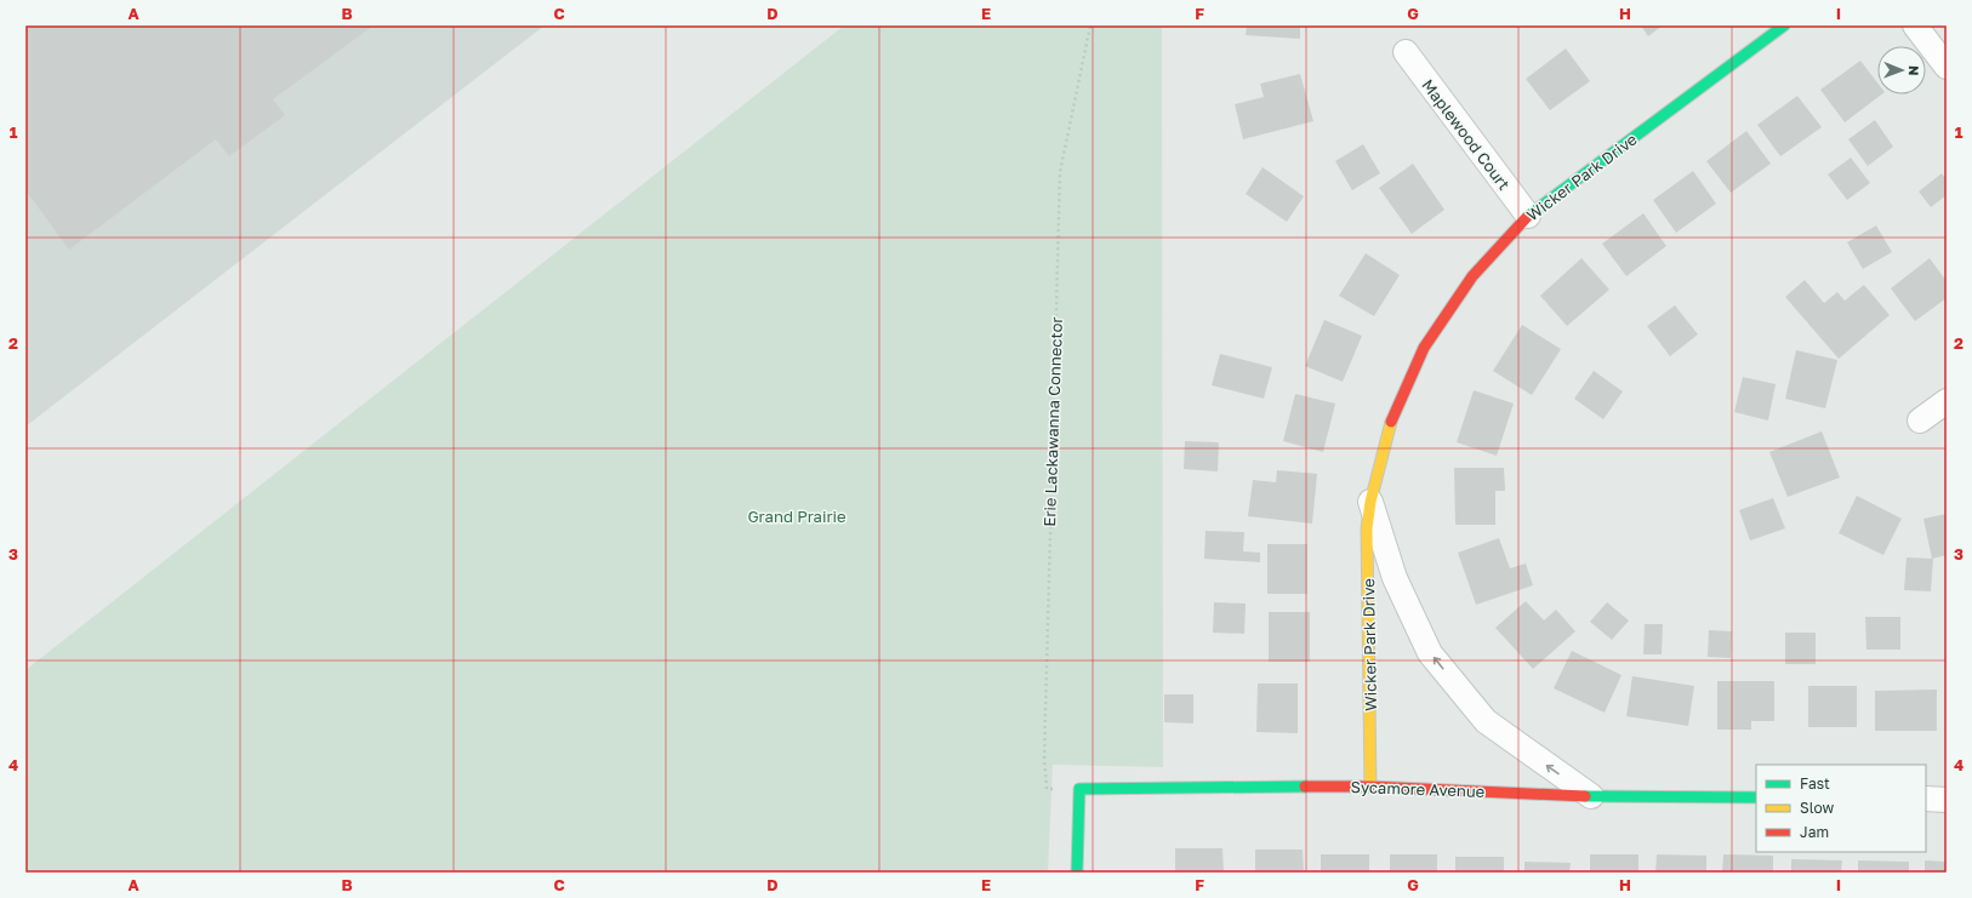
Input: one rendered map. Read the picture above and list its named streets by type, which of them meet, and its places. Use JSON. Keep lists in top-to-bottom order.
{
  "streets": {
    "street": ["Maplewood Court", "Wicker Park Drive", "Sycamore Avenue"],
    "path": ["Erie Lackawanna Connector"]
  },
  "crossings": [
    ["Maplewood Court", "Wicker Park Drive"],
    ["Wicker Park Drive", "Sycamore Avenue"],
    ["Erie Lackawanna Connector", "Sycamore Avenue"]
  ],
  "parks": ["Grand Prairie"],
  "legend": ["Fast", "Slow", "Jam"],
  "north": "right",
  "grid": {
    "columns": [
      "A",
      "B",
      "C",
      "D",
      "E",
      "F",
      "G",
      "H",
      "I"
    ],
    "rows": [
      "1",
      "2",
      "3",
      "4"
    ]
  }
}
